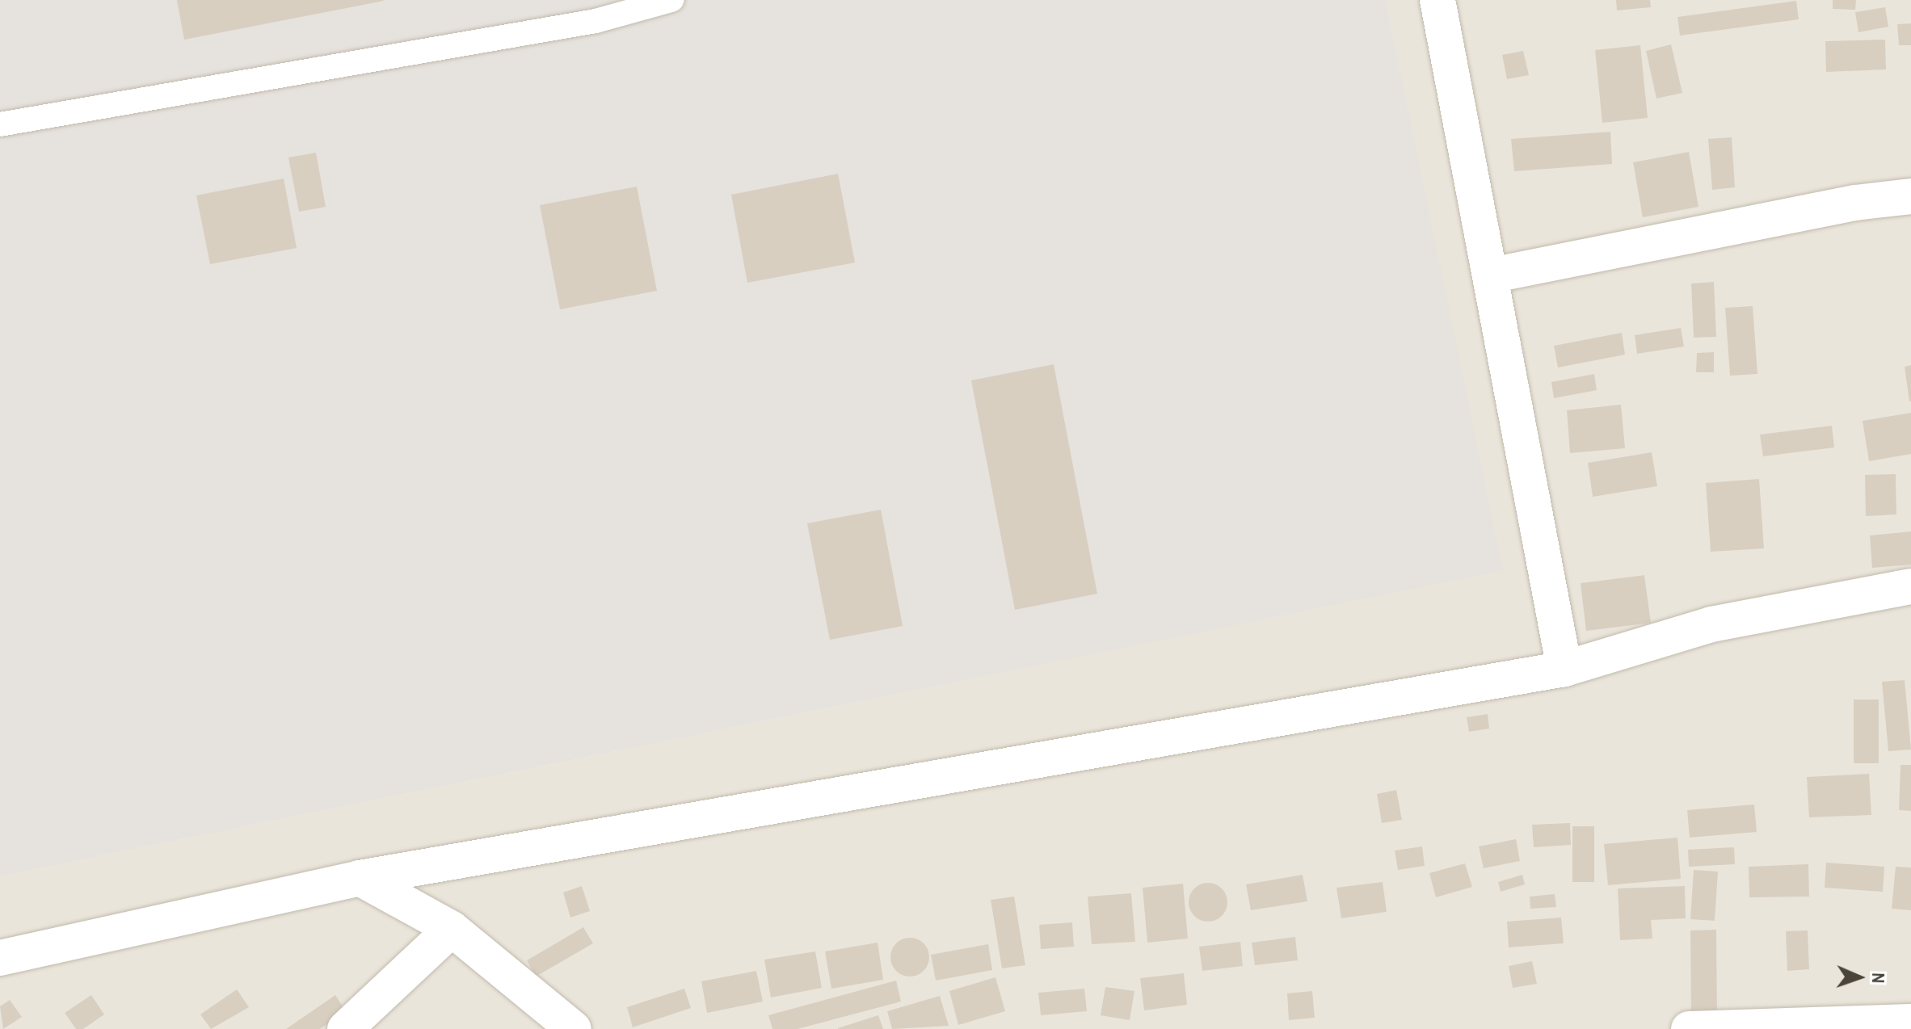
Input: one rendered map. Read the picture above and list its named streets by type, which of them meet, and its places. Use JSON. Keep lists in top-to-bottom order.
{
  "north": "right"
}
